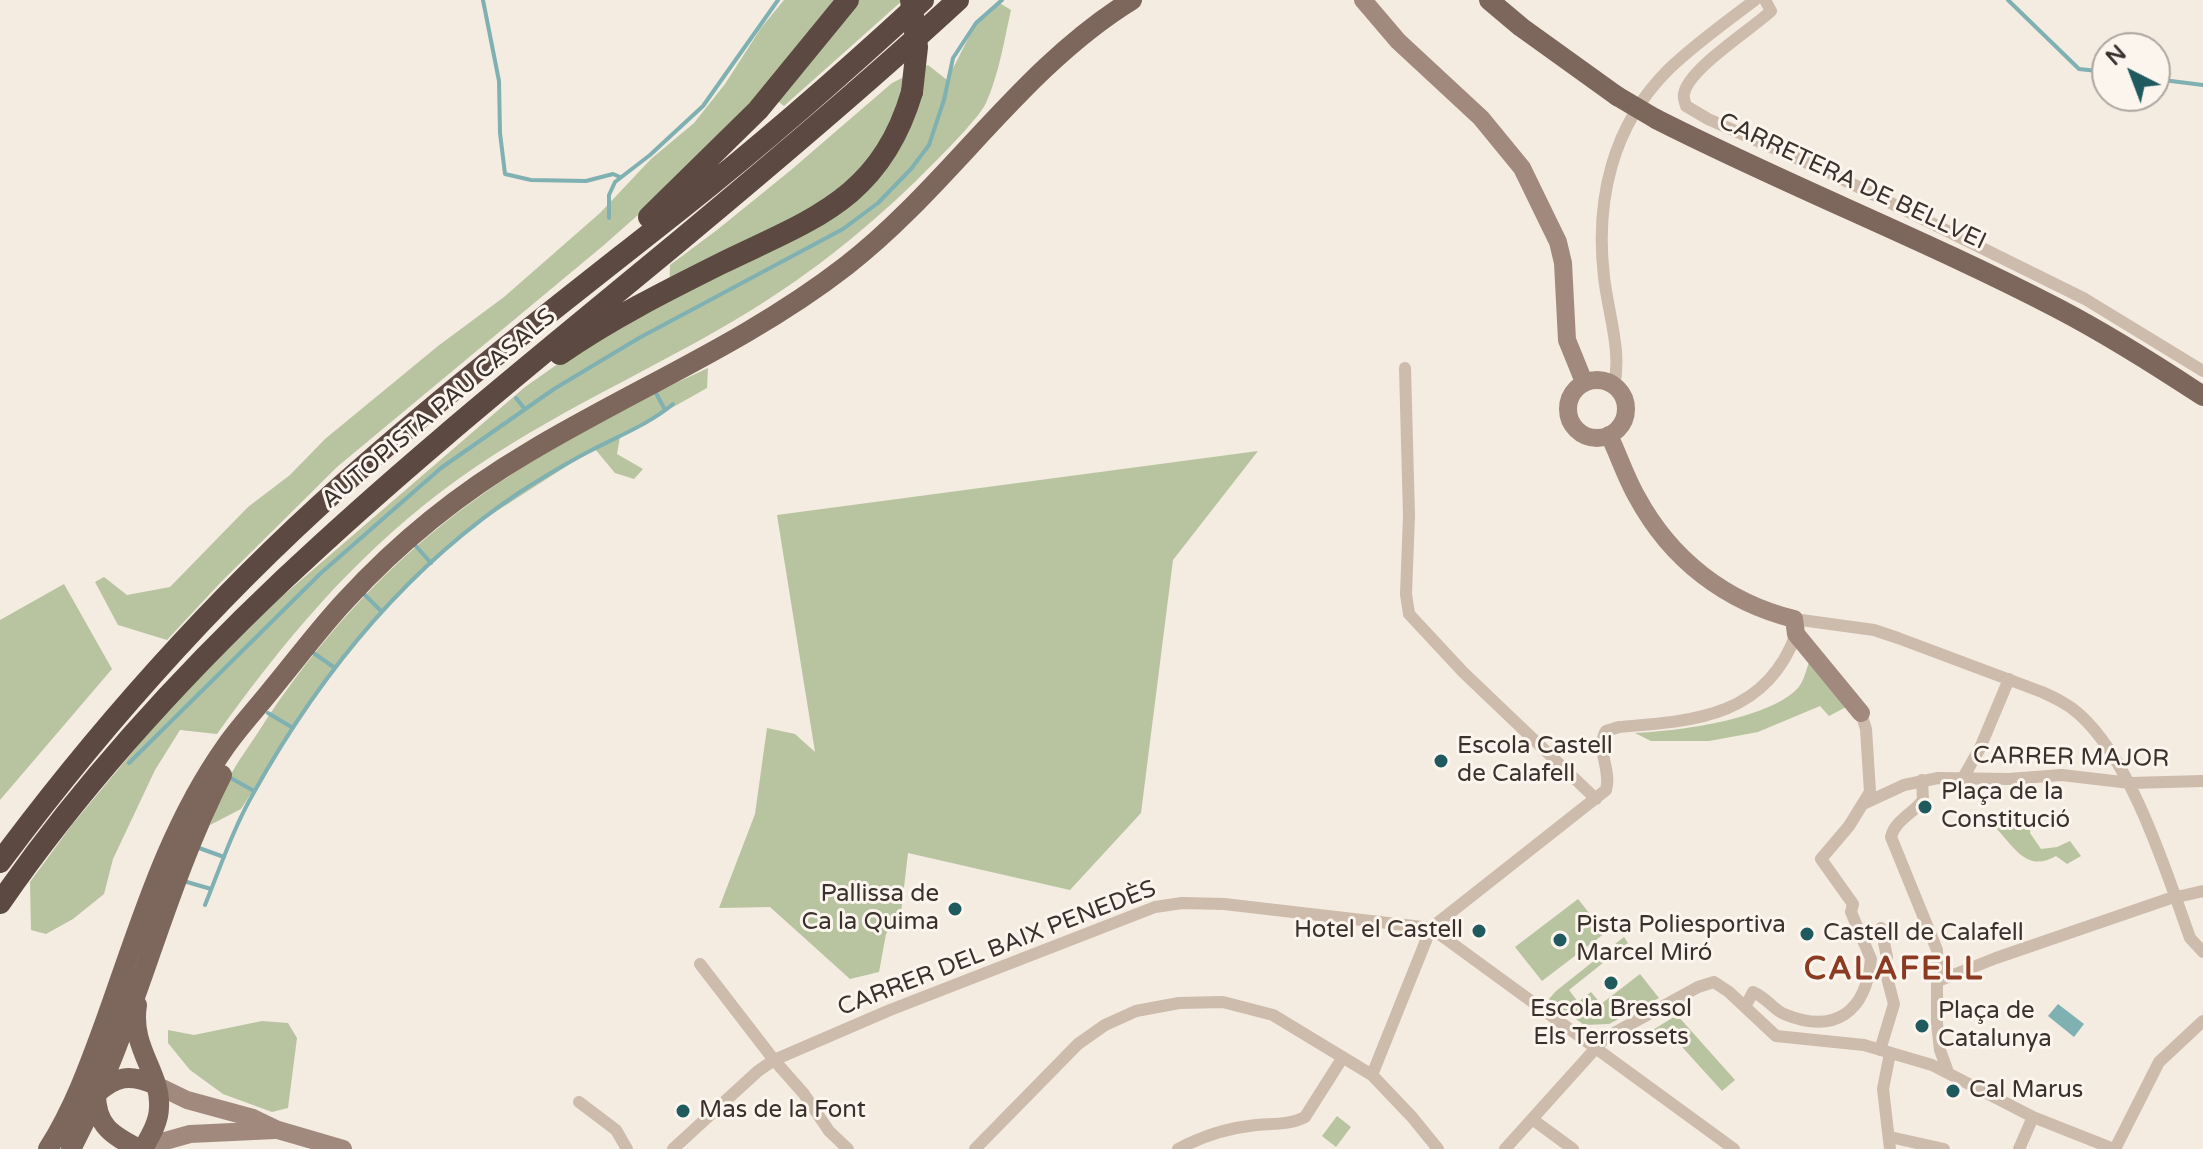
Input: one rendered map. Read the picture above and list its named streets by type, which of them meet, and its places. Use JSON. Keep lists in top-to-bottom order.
{
  "streets": {
    "highway": ["AUTOPISTA PAU CASALS"],
    "main road": ["CARRETERA DE BELLVEI"],
    "street": ["CARRER MAJOR", "CARRER DEL BAIX PENEDÈS"]
  },
  "districts": ["CALAFELL"],
  "places": [
    "Escola Castell de Calafell",
    "Plaça de la Constitució",
    "Pallissa de Ca la Quima",
    "Hotel el Castell",
    "Castell de Calafell",
    "Pista Poliesportiva Marcel Miró",
    "Escola Bressol Els Terrossets",
    "Plaça de Catalunya",
    "Cal Marus",
    "Mas de la Font"
  ],
  "north": "top left"
}
